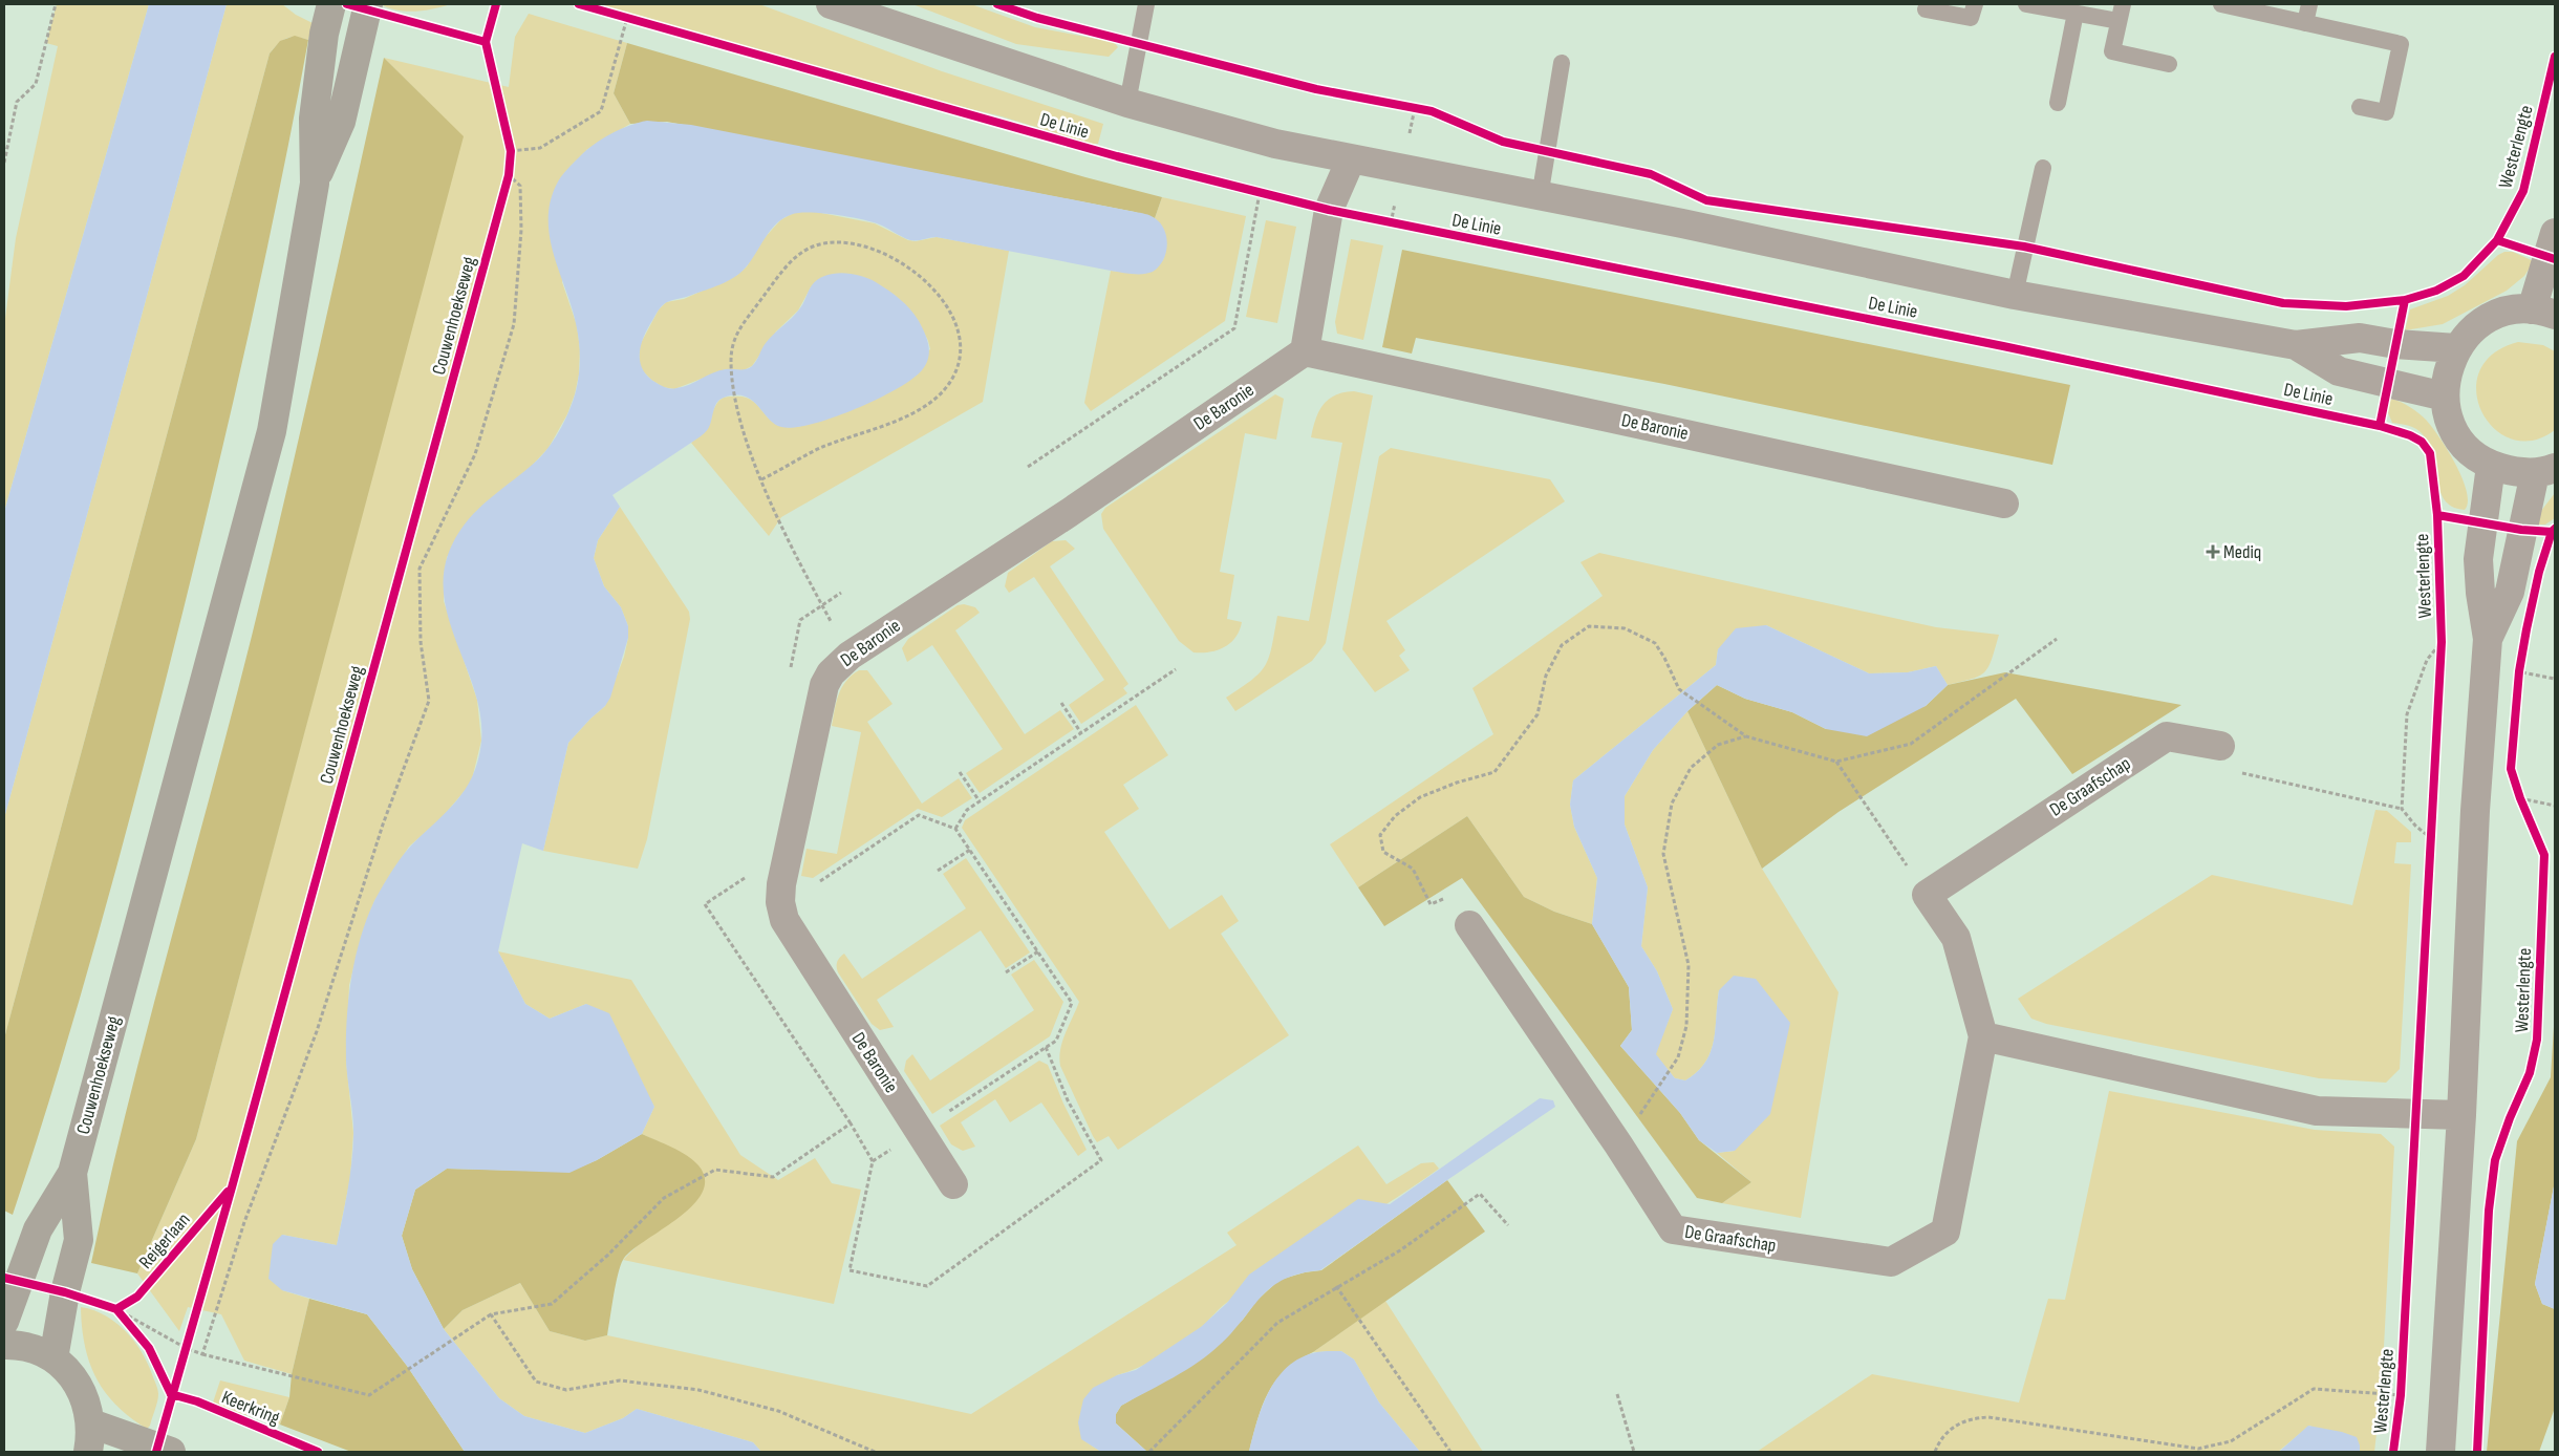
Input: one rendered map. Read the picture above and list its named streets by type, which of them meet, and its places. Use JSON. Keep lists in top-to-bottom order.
{
  "streets": {
    "street": [
      "De Linie",
      "Couwenhoekseweg",
      "De Baronie",
      "De Graafschap"
    ],
    "cycle path": ["Westerlengte", "Reigerlaan", "Keerkring"]
  },
  "places": {
    "health": ["Mediq"]
  }
}
